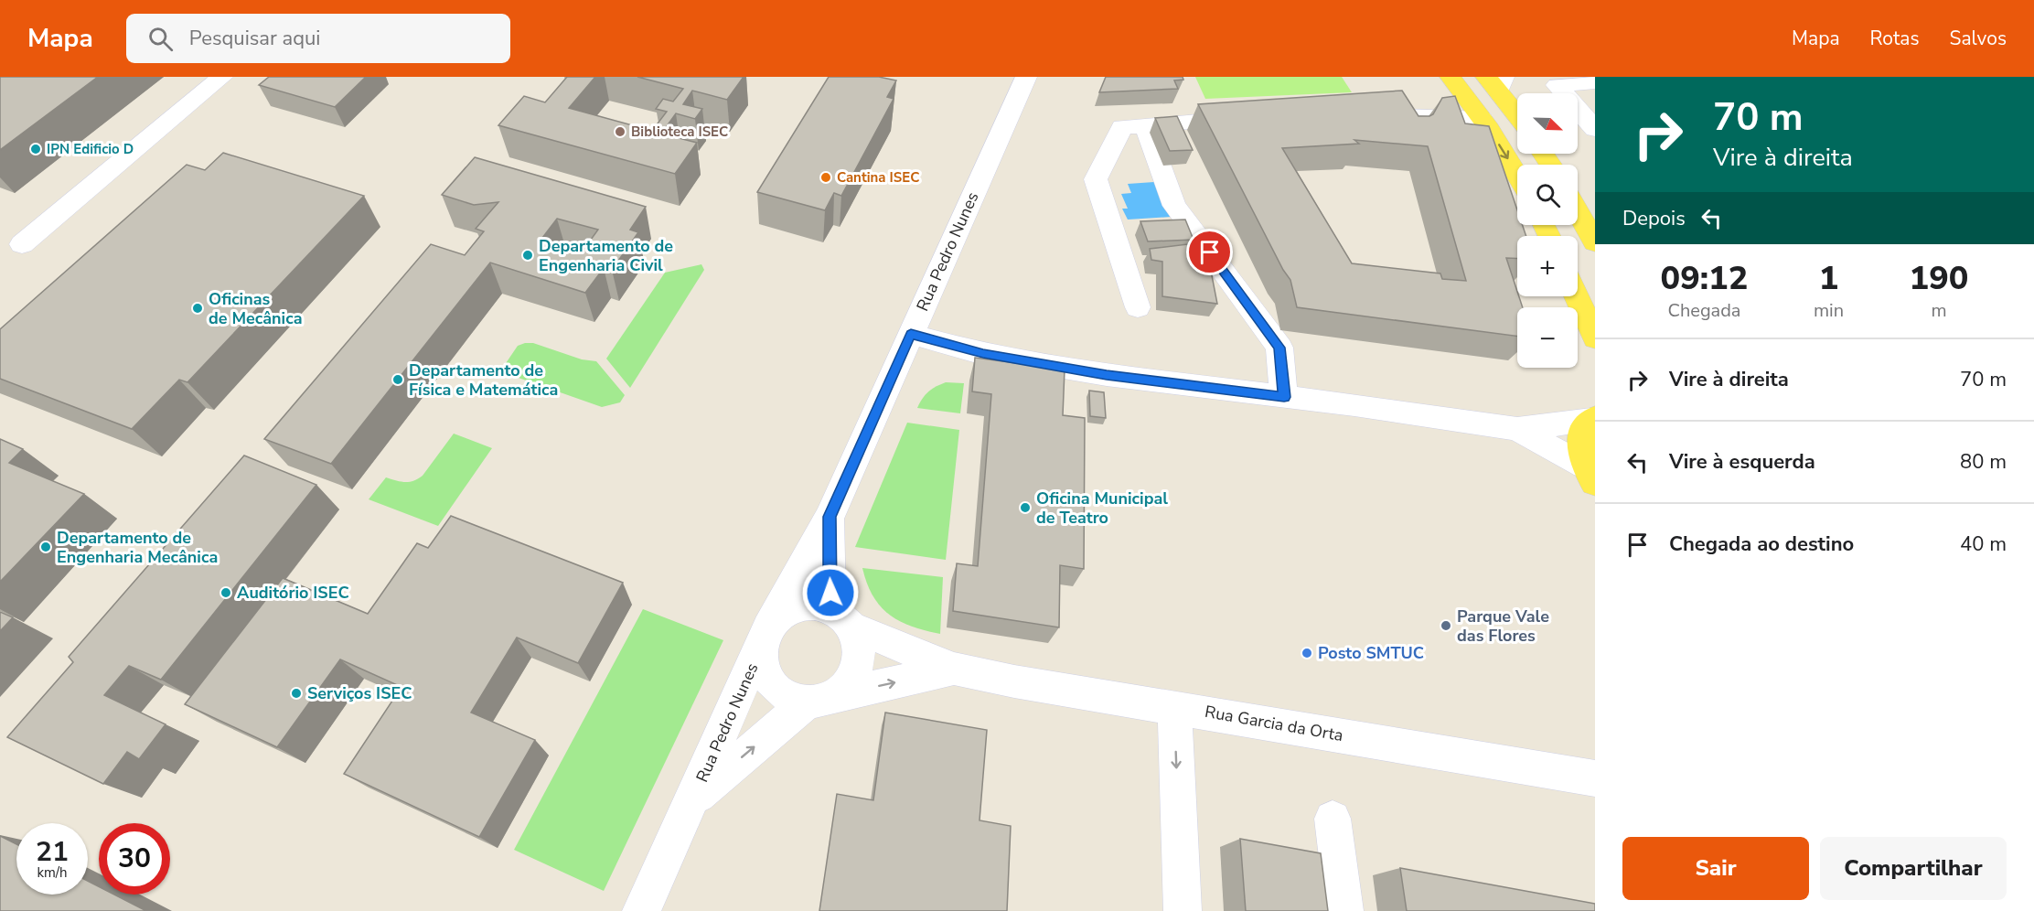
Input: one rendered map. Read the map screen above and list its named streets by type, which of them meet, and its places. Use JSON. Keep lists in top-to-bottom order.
{
  "streets": {
    "street": ["Rua Pedro Nunes", "Rua Garcia da Orta"]
  },
  "crossings": [
    ["Rua Pedro Nunes", "Rua Garcia da Orta"]
  ],
  "places": [
    "Biblioteca ISEC",
    "IPN Edificio D",
    "Cantina ISEC",
    "Departamento de Engenharia Civil",
    "Oficinas de Mecânica",
    "Departamento de Física e Matemática",
    "Oficina Municipal de Teatro",
    "Departamento de Engenharia Mecânica",
    "Auditório ISEC",
    "Parque Vale das Flores",
    "Posto SMTUC",
    "Serviços ISEC"
  ],
  "north": "bottom right",
  "page": {
    "header": "Mapa",
    "search": "Pesquisar aqui",
    "nav": ["Mapa", "Rotas", "Salvos"],
    "turn": ["70 m", "Vire à direita"],
    "map_buttons": ["+", "−"],
    "then": "Depois",
    "eta": [
      "09:12",
      "Chegada",
      "1",
      "min",
      "190",
      "m"
    ],
    "list": [
      {
        "name": "Vire à direita",
        "value": "70 m"
      },
      {
        "name": "Vire à esquerda",
        "value": "80 m"
      },
      {
        "name": "Chegada ao destino",
        "value": "40 m"
      }
    ],
    "speed": "21 km/h",
    "limit": "30",
    "buttons": ["Sair", "Compartilhar"]
  }
}
